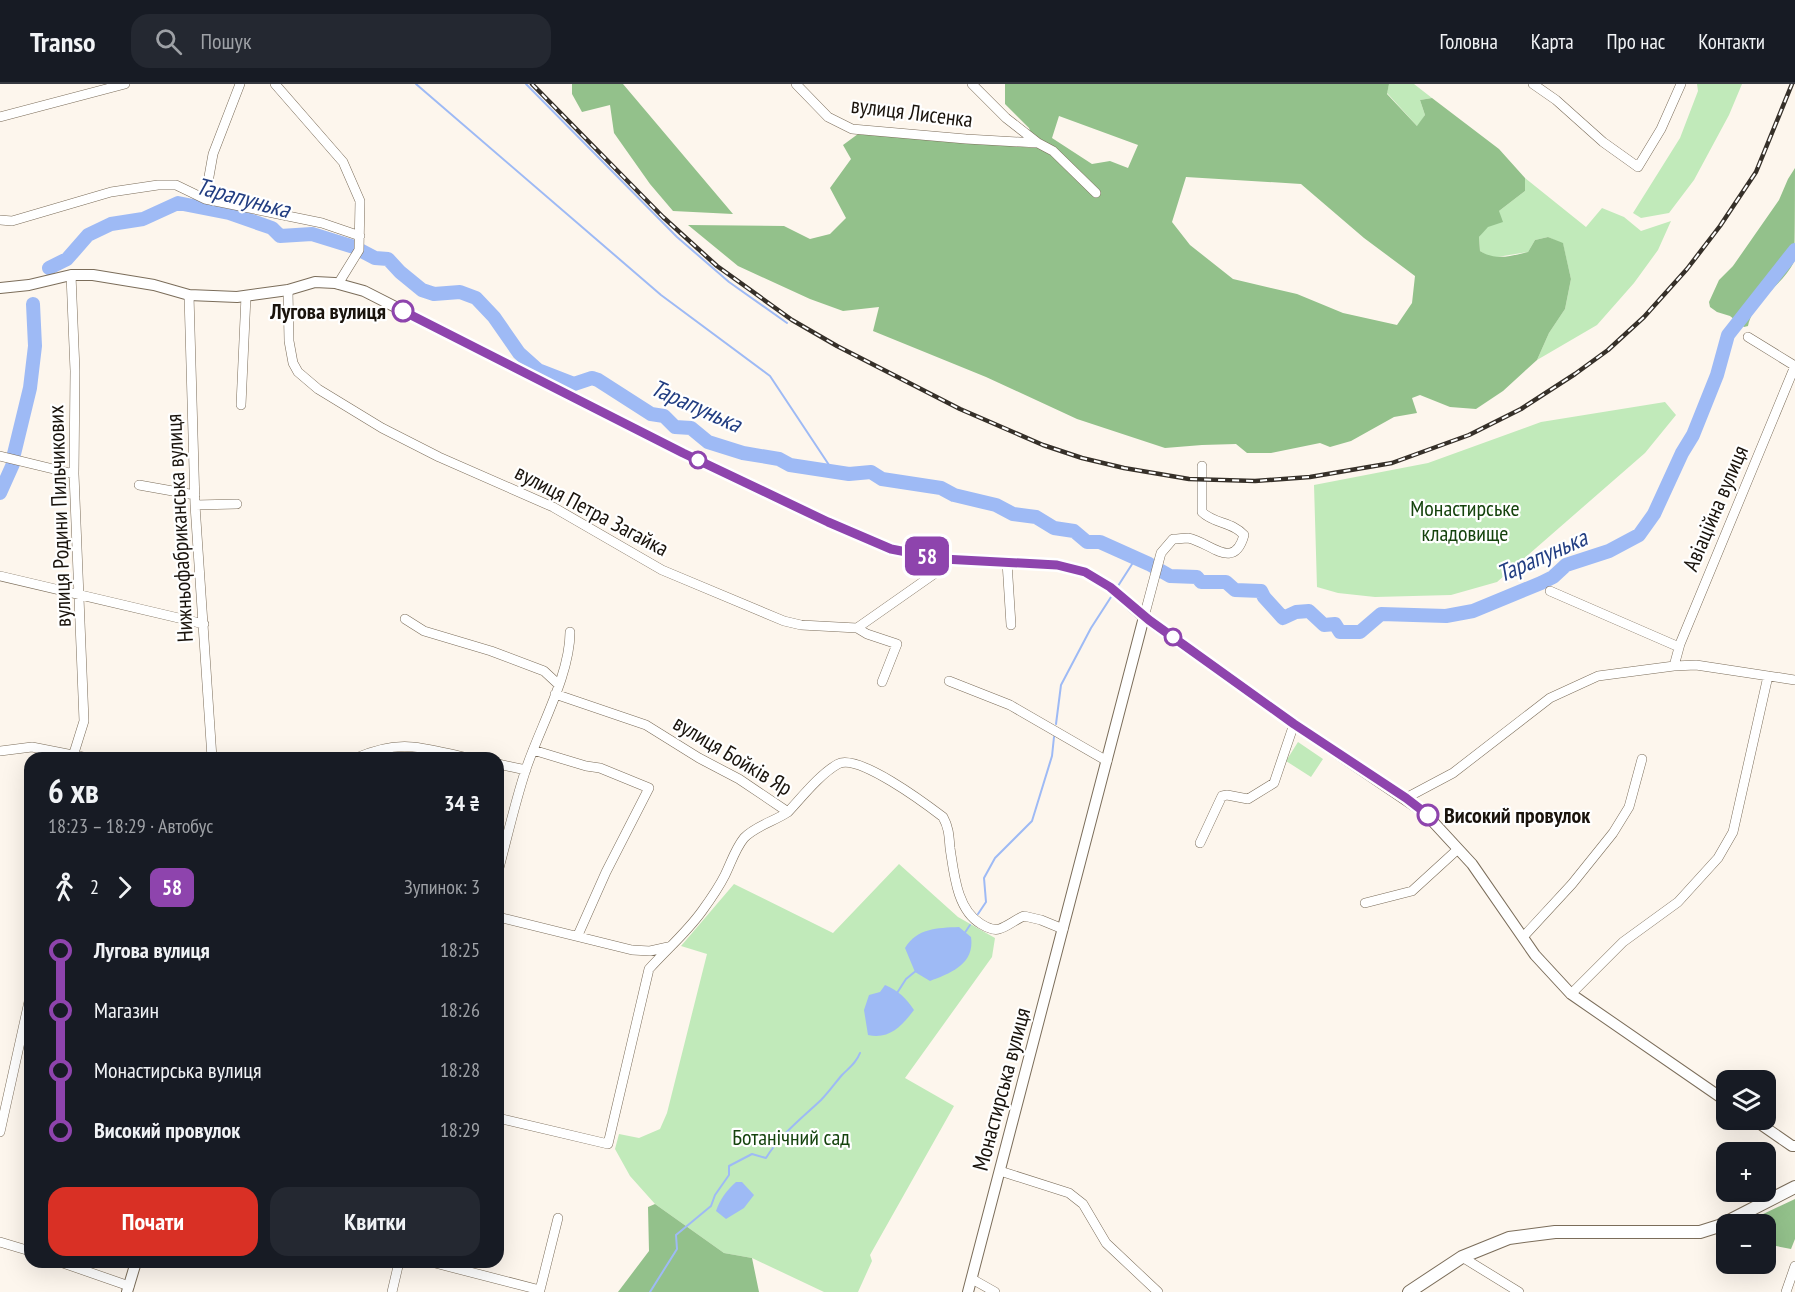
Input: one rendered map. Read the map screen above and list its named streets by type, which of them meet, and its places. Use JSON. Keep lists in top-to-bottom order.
{
  "streets": {
    "street": [
      "вулиця Лисенка",
      "Авіаційна вулиця",
      "вулиця Петра Загайка",
      "вулиця Родини Пильчикових",
      "Нижньофабриканська вулиця",
      "вулиця Бойків Яр",
      "Монастирська вулиця"
    ]
  },
  "crossings": [
    ["вулиця Бойків Яр", "Монастирська вулиця"]
  ],
  "water": ["Тарапунька"],
  "parks": ["Монастирське кладовище", "Ботанічний сад"],
  "places": ["Лугова вулиця", "Високий провулок"],
  "lines": ["bus line 58"],
  "page": {
    "header": "Transo",
    "search": "Пошук",
    "nav": [
      "Головна",
      "Карта",
      "Про нас",
      "Контакти"
    ],
    "on_map": "58",
    "heading": ["6 хв", "18:23 – 18:29 · Автобус", "34 ₴"],
    "legs": ["2", "58", "Зупинок: 3"],
    "list": [
      {
        "name": "Лугова вулиця",
        "value": "18:25"
      },
      {
        "name": "Магазин",
        "value": "18:26"
      },
      {
        "name": "Монастирська вулиця",
        "value": "18:28"
      },
      {
        "name": "Високий провулок",
        "value": "18:29"
      }
    ],
    "map_buttons": ["+", "−"],
    "buttons": ["Почати", "Квитки"]
  }
}
